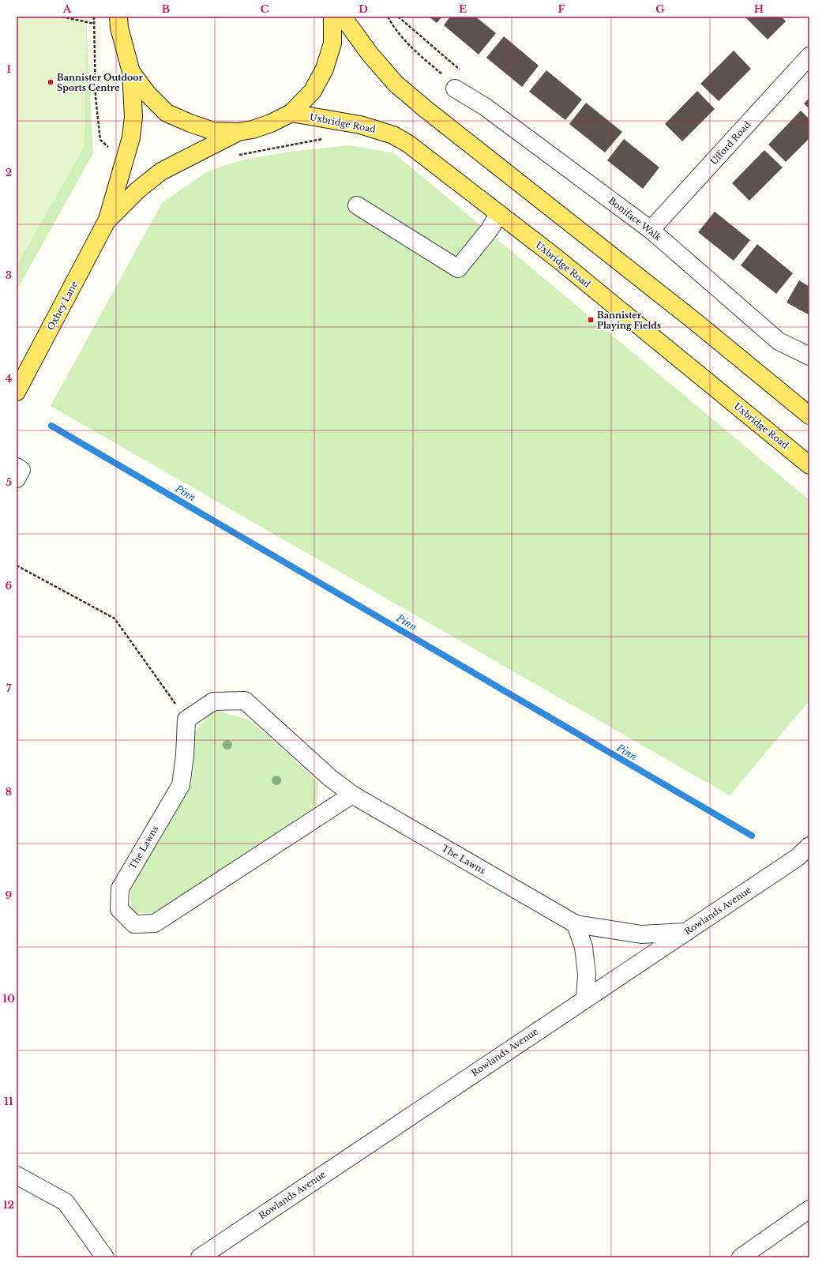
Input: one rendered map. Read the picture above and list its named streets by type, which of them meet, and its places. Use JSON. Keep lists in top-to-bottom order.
{
  "streets": {
    "main road": ["Uxbridge Road", "Oxhey Lane"],
    "street": [
      "Ufford Road",
      "Boniface Walk",
      "The Lawns",
      "Rowlands Avenue"
    ]
  },
  "crossings": [
    ["Ufford Road", "Boniface Walk"]
  ],
  "water": ["Pinn"],
  "places": {
    "other": ["Bannister Outdoor Sports Centre"],
    "transit": ["Bannister Playing Fields"]
  },
  "grid": {
    "columns": [
      "A",
      "B",
      "C",
      "D",
      "E",
      "F",
      "G",
      "H"
    ],
    "rows": [
      "1",
      "2",
      "3",
      "4",
      "5",
      "6",
      "7",
      "8",
      "9",
      "10",
      "11",
      "12"
    ]
  }
}
